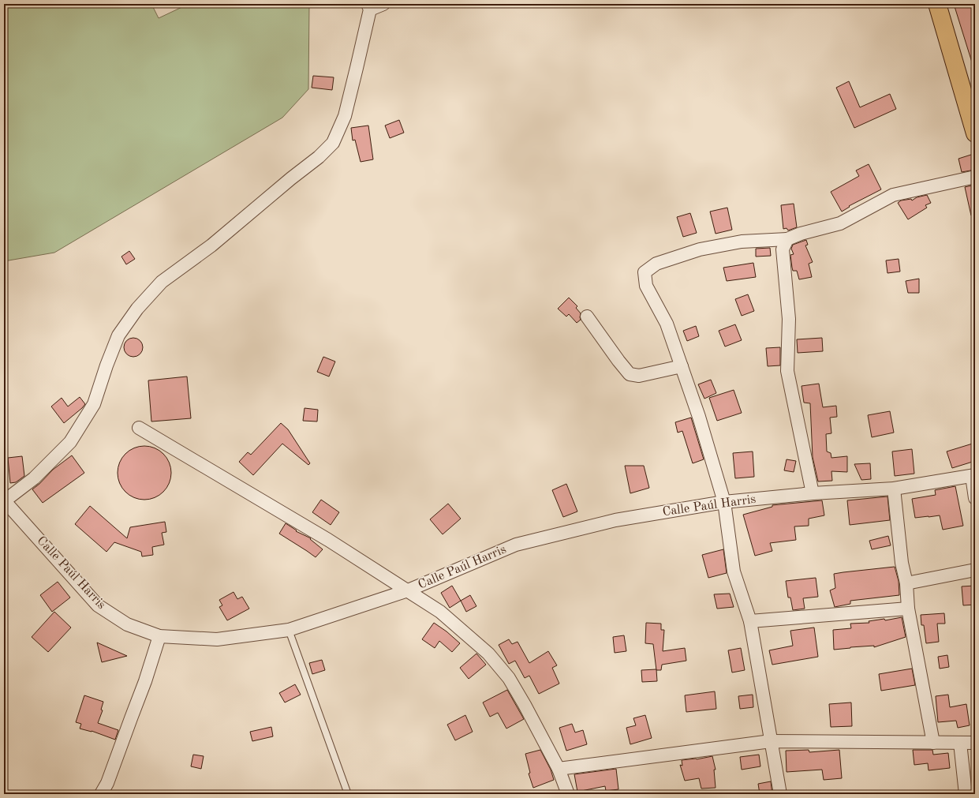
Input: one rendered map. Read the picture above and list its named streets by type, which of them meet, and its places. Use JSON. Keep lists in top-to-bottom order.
{
  "streets": {
    "street": ["Calle Paúl Harris"]
  }
}
